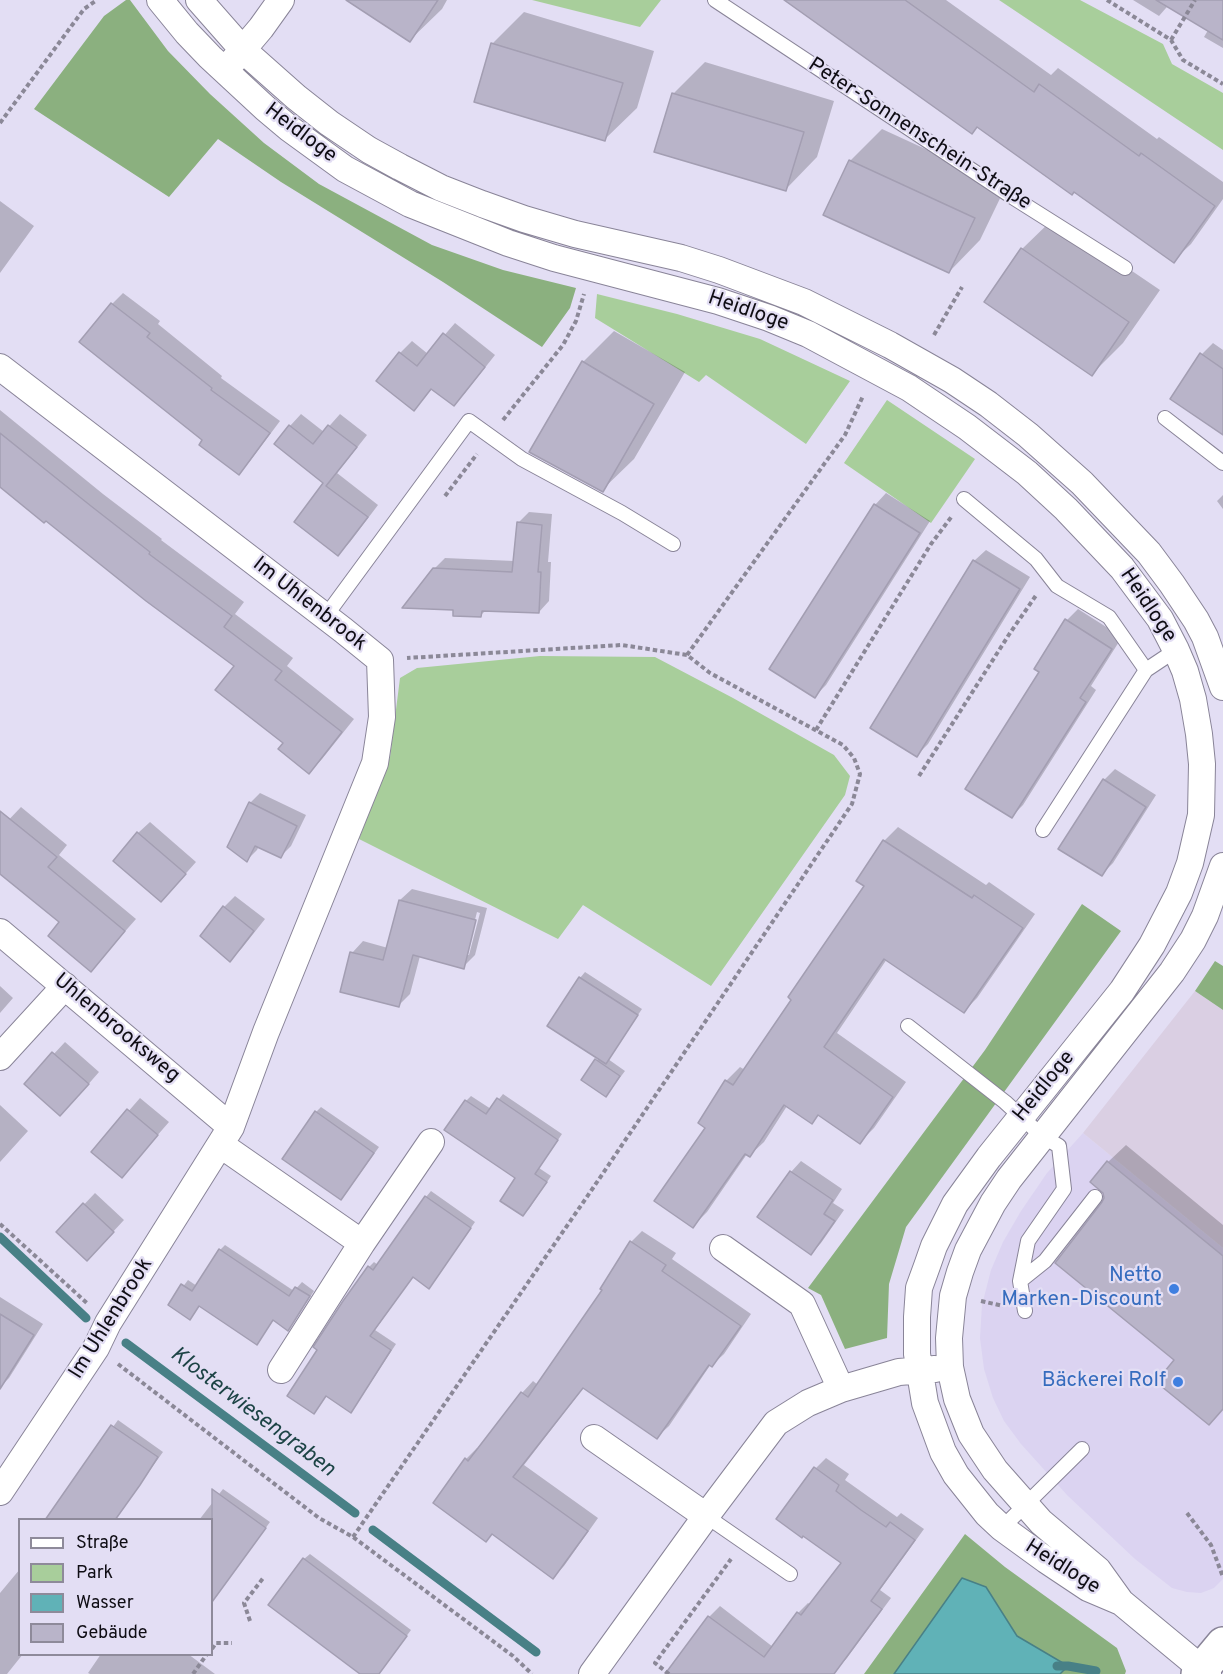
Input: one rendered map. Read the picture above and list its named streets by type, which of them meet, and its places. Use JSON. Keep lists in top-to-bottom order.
{
  "streets": {
    "street": ["Heidloge", "Im Uhlenbrook", "Uhlenbrooksweg"],
    "lane": ["Peter-Sonnenschein-Straße"]
  },
  "crossings": [
    ["Im Uhlenbrook", "Uhlenbrooksweg"]
  ],
  "water": ["Klosterwiesengraben"],
  "places": ["Netto Marken-Discount", "Bäckerei Rolf"],
  "legend": [
    "Straße",
    "Park",
    "Wasser",
    "Gebäude"
  ]
}
